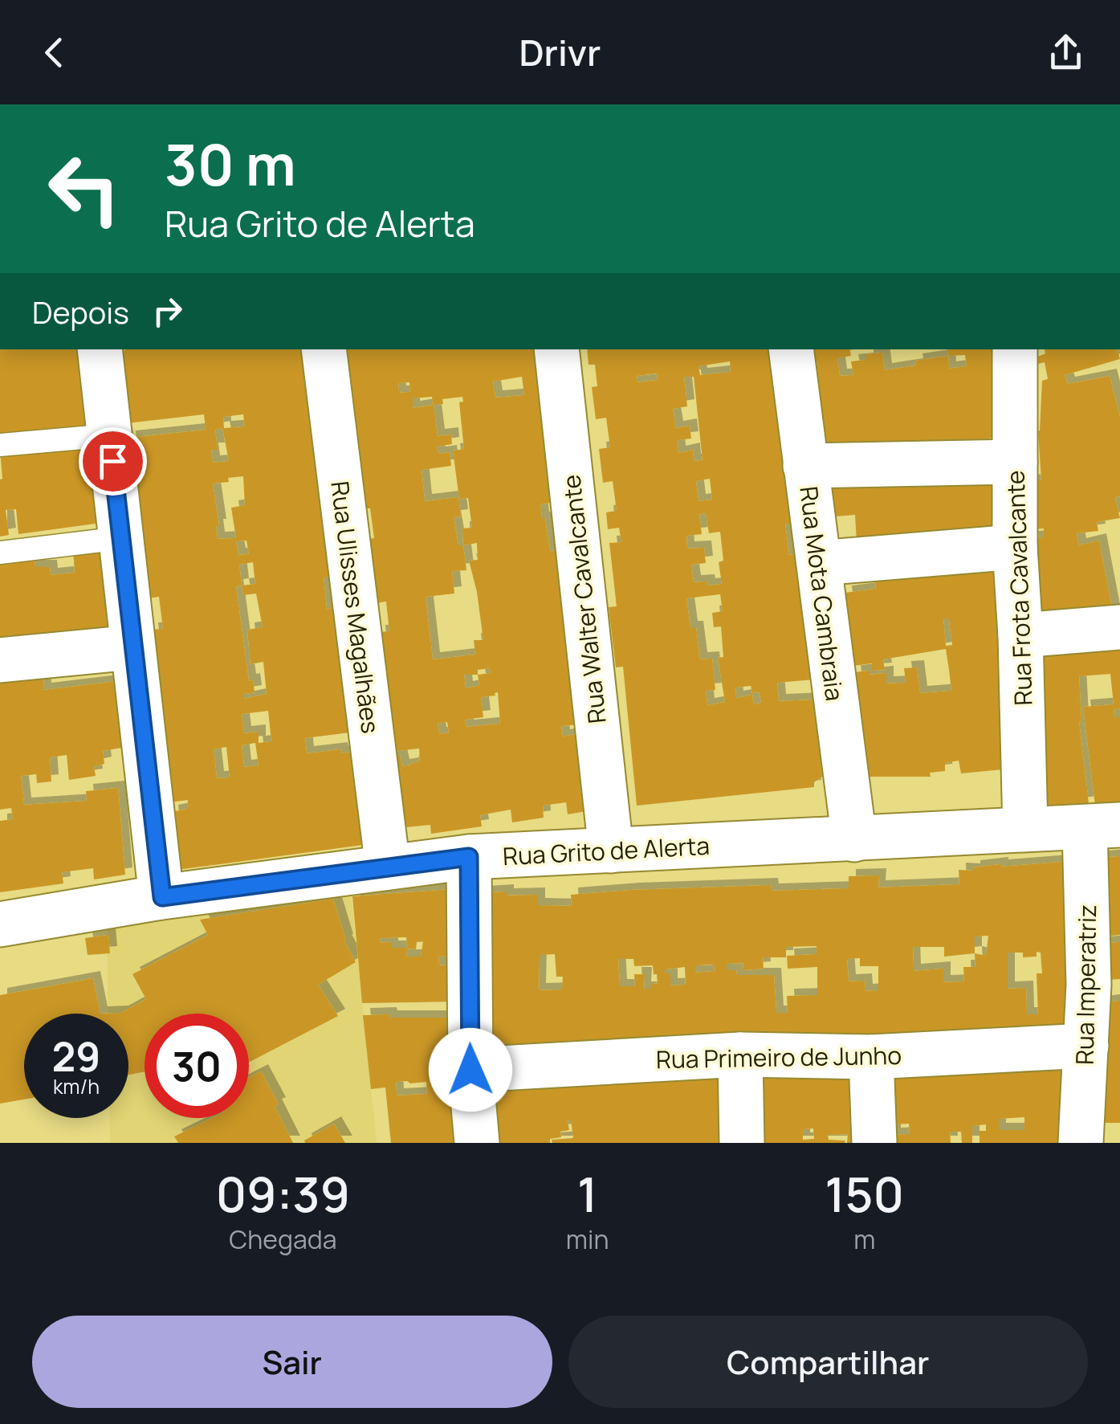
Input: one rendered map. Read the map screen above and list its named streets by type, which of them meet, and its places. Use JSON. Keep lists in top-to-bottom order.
{
  "streets": {
    "street": [
      "Rua Frota Cavalcante",
      "Rua Mota Cambraia",
      "Rua Walter Cavalcante",
      "Rua Ulisses Magalhães",
      "Rua Grito de Alerta",
      "Rua Imperatriz",
      "Rua Primeiro de Junho"
    ]
  },
  "crossings": [
    ["Rua Frota Cavalcante", "Rua Grito de Alerta"],
    ["Rua Mota Cambraia", "Rua Grito de Alerta"],
    ["Rua Walter Cavalcante", "Rua Grito de Alerta"],
    ["Rua Ulisses Magalhães", "Rua Grito de Alerta"],
    ["Rua Grito de Alerta", "Rua Imperatriz"],
    ["Rua Imperatriz", "Rua Primeiro de Junho"]
  ],
  "page": {
    "header": "Drivr",
    "turn": ["30 m", "Rua Grito de Alerta"],
    "then": "Depois",
    "speed": "29 km/h",
    "limit": "30",
    "eta": [
      "09:39",
      "Chegada",
      "1",
      "min",
      "150",
      "m"
    ],
    "buttons": ["Sair", "Compartilhar"]
  }
}
